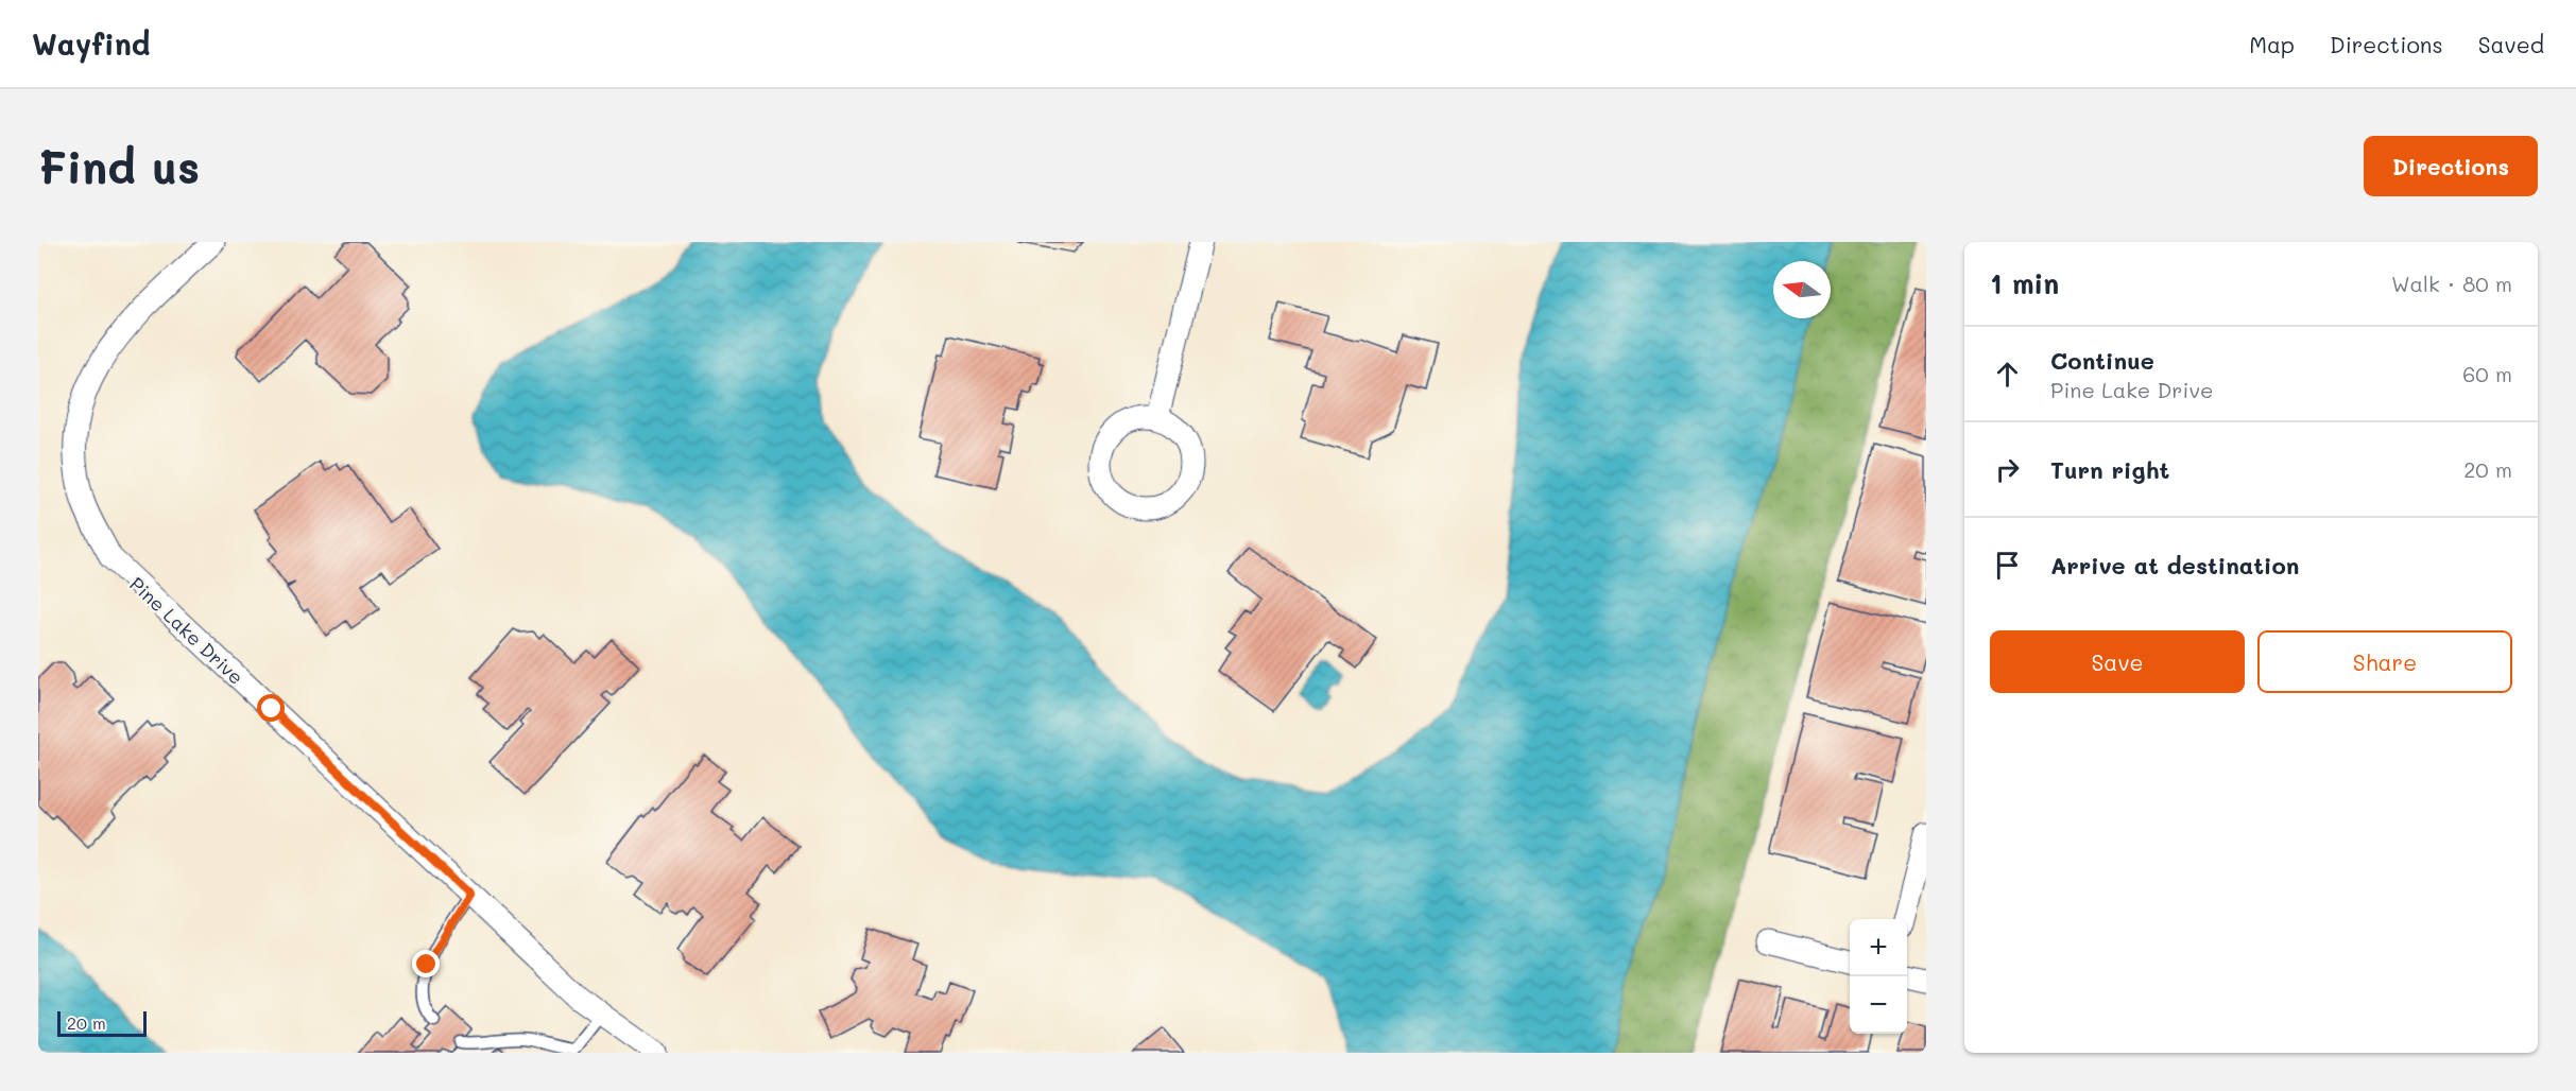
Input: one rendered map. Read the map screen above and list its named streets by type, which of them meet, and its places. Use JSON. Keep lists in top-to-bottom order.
{
  "streets": {
    "street": ["Pine Lake Drive"]
  },
  "scale_bar": "20 m",
  "north": "left",
  "page": {
    "header": "Wayfind",
    "nav": ["Map", "Directions", "Saved"],
    "buttons": [
      "Directions",
      ["Save", "Share"]
    ],
    "title": "Find us",
    "heading": ["1 min", "Walk · 80 m"],
    "list": [
      ["Continue", "Pine Lake Drive", "60 m"],
      ["Turn right", "20 m"],
      "Arrive at destination"
    ],
    "map_buttons": ["+", "−"],
    "scale": "20 m"
  }
}
